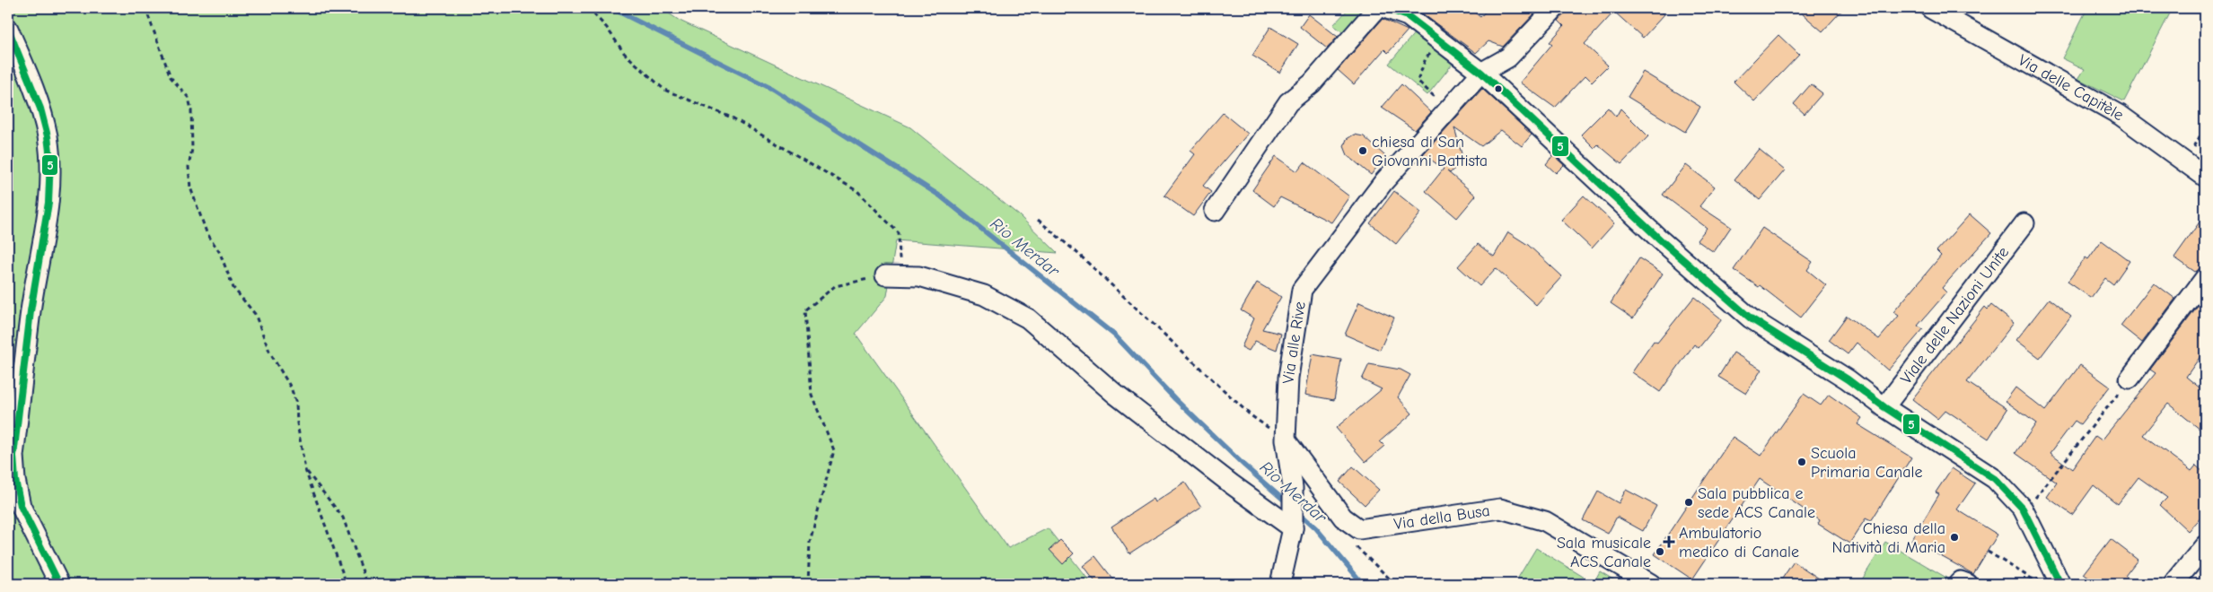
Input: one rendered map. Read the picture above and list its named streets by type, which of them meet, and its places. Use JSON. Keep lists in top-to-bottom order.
{
  "streets": {
    "street": [
      "Via delle Capitèle",
      "Viale delle Nazioni Unite",
      "Via alle Rive",
      "Via della Busa"
    ]
  },
  "crossings": [
    ["Via alle Rive", "Via della Busa"]
  ],
  "water": ["Rio Merdar"],
  "places": {
    "other": [
      "chiesa di San Giovanni Battista",
      "Scuola Primaria Canale",
      "Sala pubblica e sede ACS Canale",
      "Chiesa della Natività di Maria",
      "Sala musicale ACS Canale"
    ],
    "health": ["Ambulatorio medico di Canale"]
  },
  "lines": ["transit line 5"]
}
